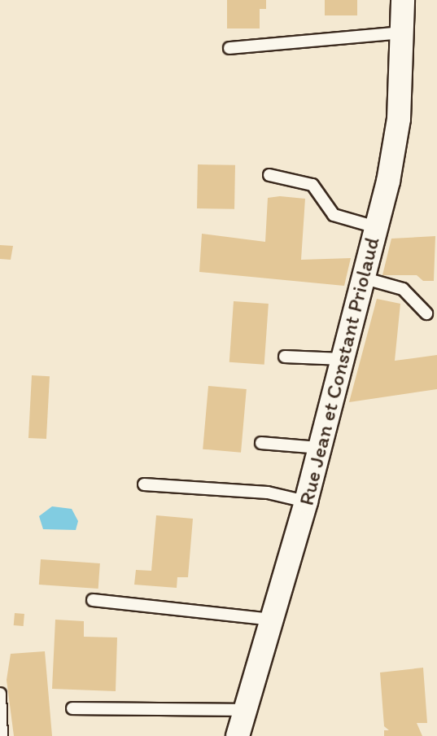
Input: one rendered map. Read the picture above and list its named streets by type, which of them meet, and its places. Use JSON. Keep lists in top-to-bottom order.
{
  "streets": {
    "street": ["Rue Jean et Constant Priolaud"]
  }
}
